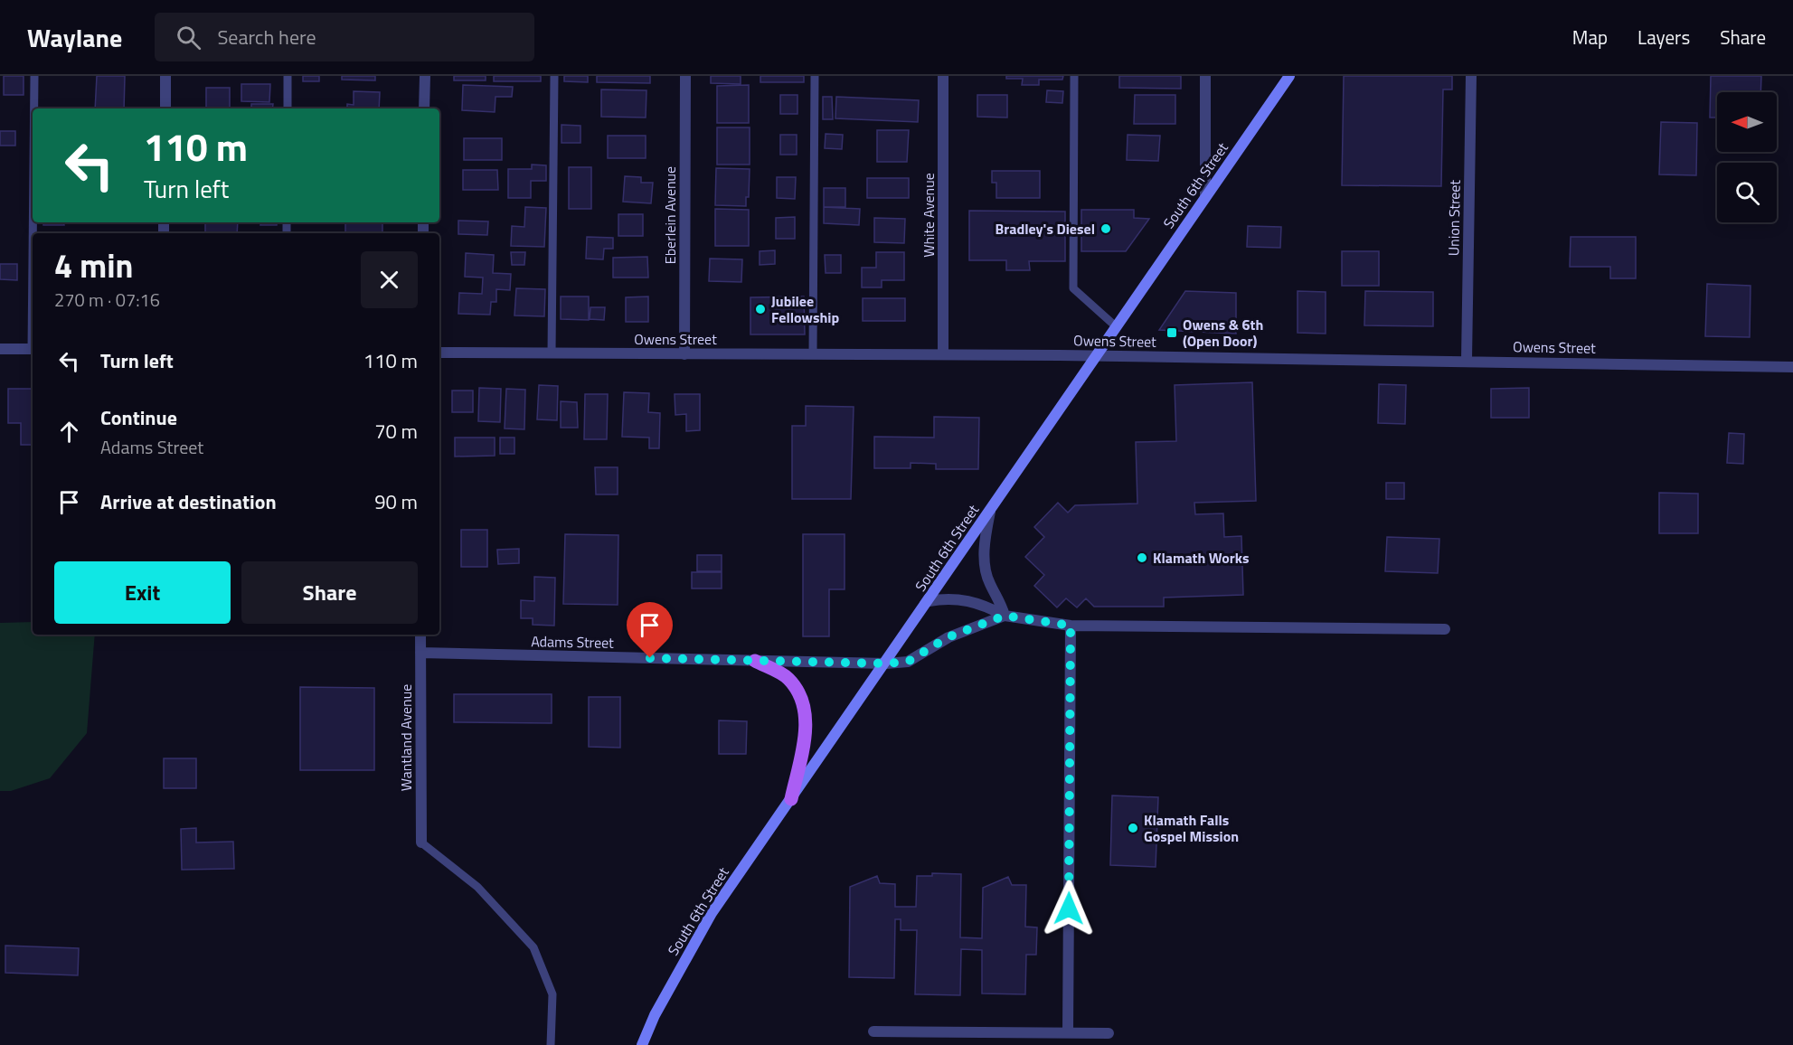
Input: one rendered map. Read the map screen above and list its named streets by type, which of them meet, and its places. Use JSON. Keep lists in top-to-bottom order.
{
  "streets": {
    "main road": ["South 6th Street"],
    "street": [
      "Eberlein Avenue",
      "White Avenue",
      "Union Street",
      "Owens Street",
      "Adams Street",
      "Wantland Avenue"
    ]
  },
  "crossings": [
    ["South 6th Street", "Owens Street"],
    ["South 6th Street", "Adams Street"],
    ["Eberlein Avenue", "Owens Street"],
    ["White Avenue", "Owens Street"],
    ["Union Street", "Owens Street"],
    ["Adams Street", "Wantland Avenue"]
  ],
  "places": {
    "other": [
      "Bradley's Diesel",
      "Jubilee Fellowship",
      "Klamath Works",
      "Klamath Falls Gospel Mission"
    ],
    "transit": ["Owens & 6th (Open Door)"]
  },
  "north": "left",
  "page": {
    "header": "Waylane",
    "search": "Search here",
    "nav": ["Map", "Layers", "Share"],
    "turn": ["110 m", "Turn left"],
    "heading": ["4 min", "270 m · 07:16"],
    "list": [
      {
        "name": "Turn left",
        "value": "110 m"
      },
      {
        "name": "Continue",
        "note": "Adams Street",
        "value": "70 m"
      },
      {
        "name": "Arrive at destination",
        "value": "90 m"
      }
    ],
    "buttons": ["Exit", "Share"]
  }
}
